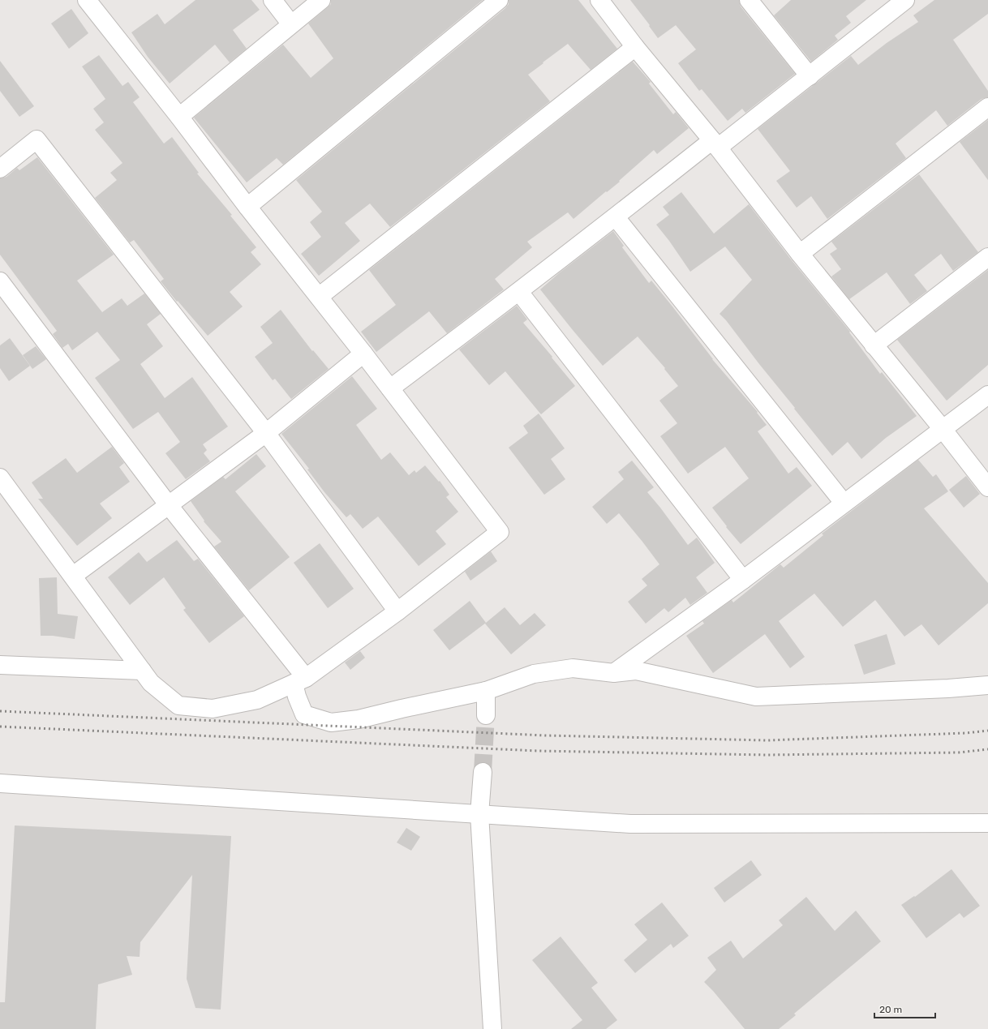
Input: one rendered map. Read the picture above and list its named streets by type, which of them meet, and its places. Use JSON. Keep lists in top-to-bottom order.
{
  "scale_bar": "20 m"
}
